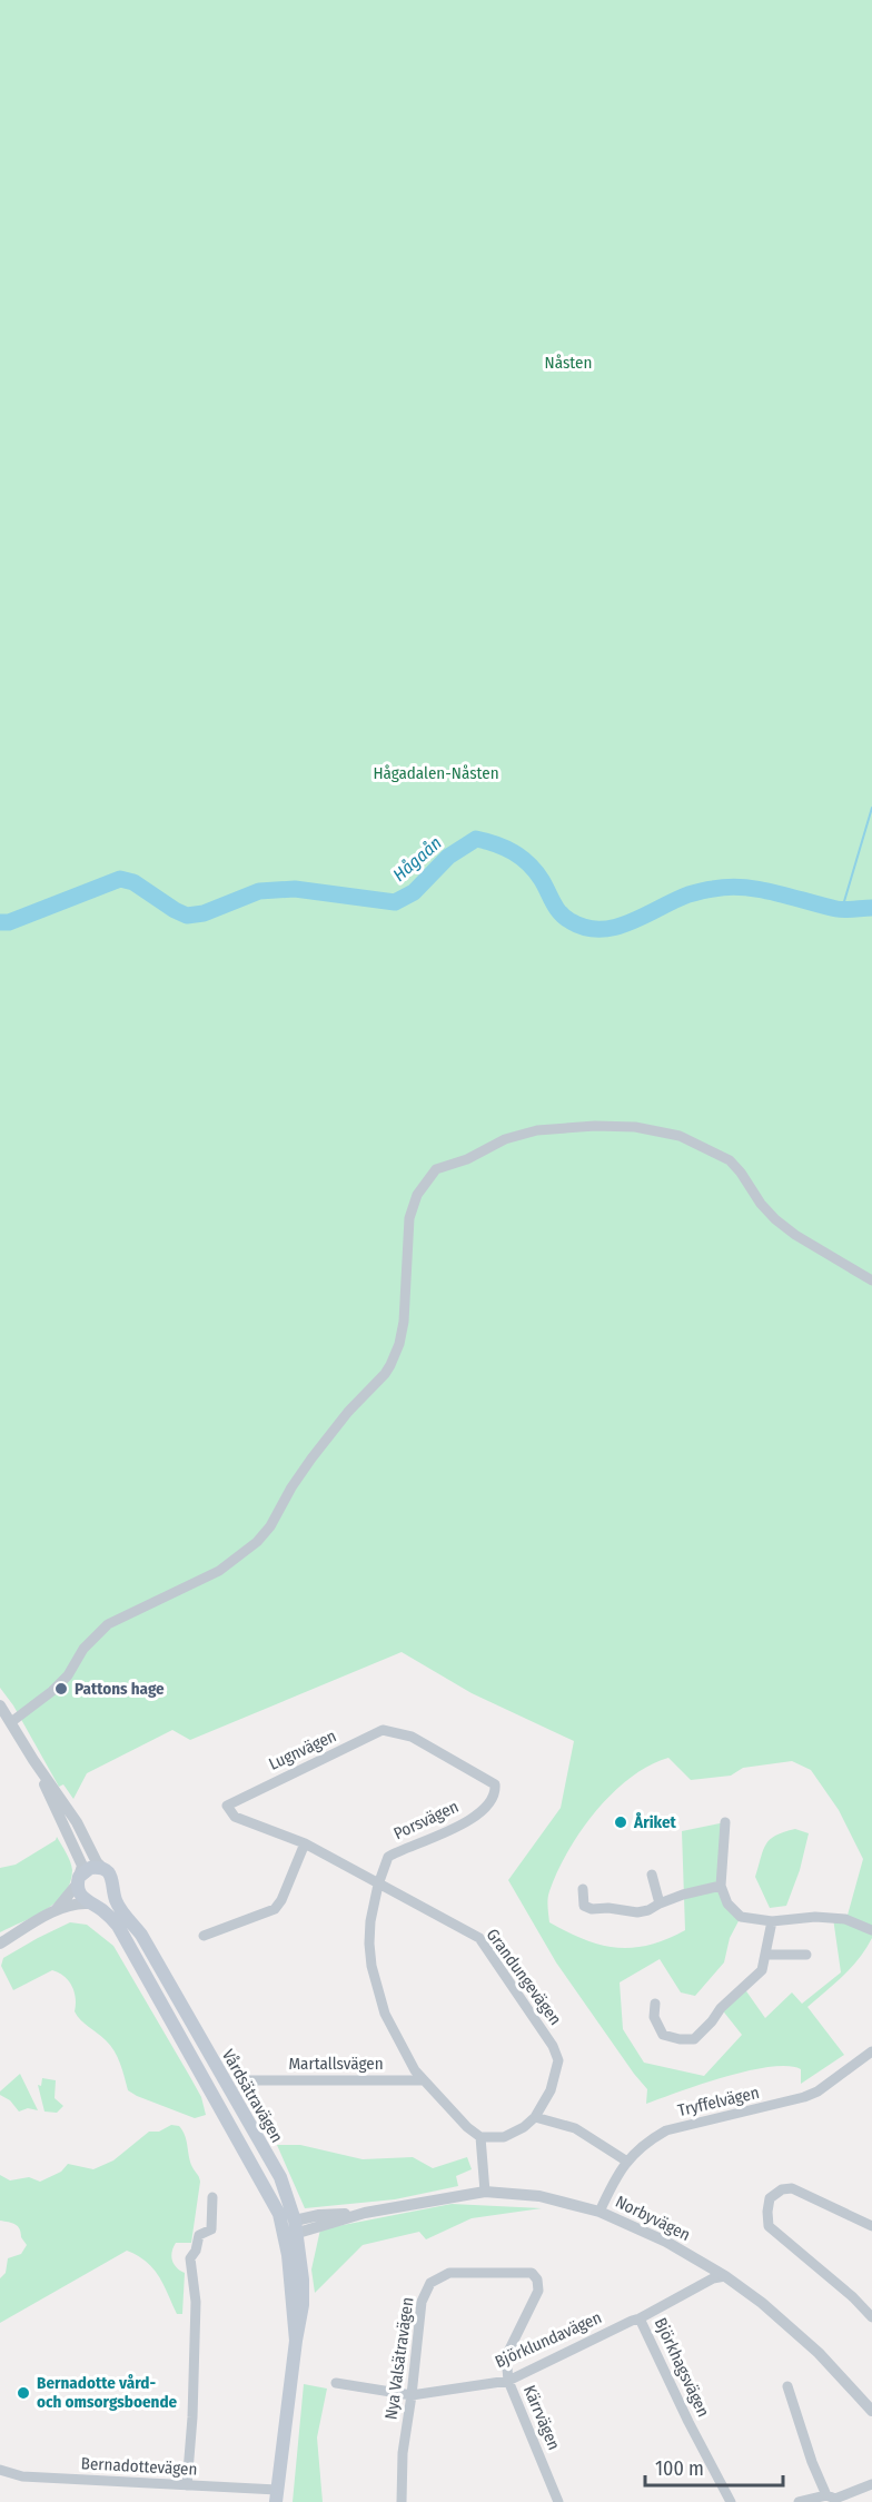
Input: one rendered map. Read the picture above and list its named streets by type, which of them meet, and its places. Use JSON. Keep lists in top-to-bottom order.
{
  "streets": {
    "main road": ["Vårdsätravägen"],
    "street": [
      "Lugnvägen",
      "Porsvägen",
      "Grandungevägen",
      "Martallsvägen",
      "Tryffelvägen",
      "Norbyvägen",
      "Björklundavägen",
      "Nya Valsätravägen",
      "Björkhagsvägen",
      "Kärrvägen",
      "Bernadottevägen"
    ]
  },
  "crossings": [
    ["Lugnvägen", "Porsvägen"],
    ["Lugnvägen", "Grandungevägen"],
    ["Porsvägen", "Grandungevägen"],
    ["Vårdsätravägen", "Norbyvägen"],
    ["Vårdsätravägen", "Bernadottevägen"],
    ["Tryffelvägen", "Norbyvägen"],
    ["Norbyvägen", "Björklundavägen"],
    ["Björklundavägen", "Nya Valsätravägen"],
    ["Björklundavägen", "Björkhagsvägen"],
    ["Björklundavägen", "Kärrvägen"],
    ["Nya Valsätravägen", "Kärrvägen"]
  ],
  "water": ["Hågaån"],
  "parks": ["Nåsten", "Hågadalen-Nåsten"],
  "places": ["Pattons hage", "Åriket", "Bernadotte vård- och omsorgsboende"],
  "scale_bar": "100 m"
}
